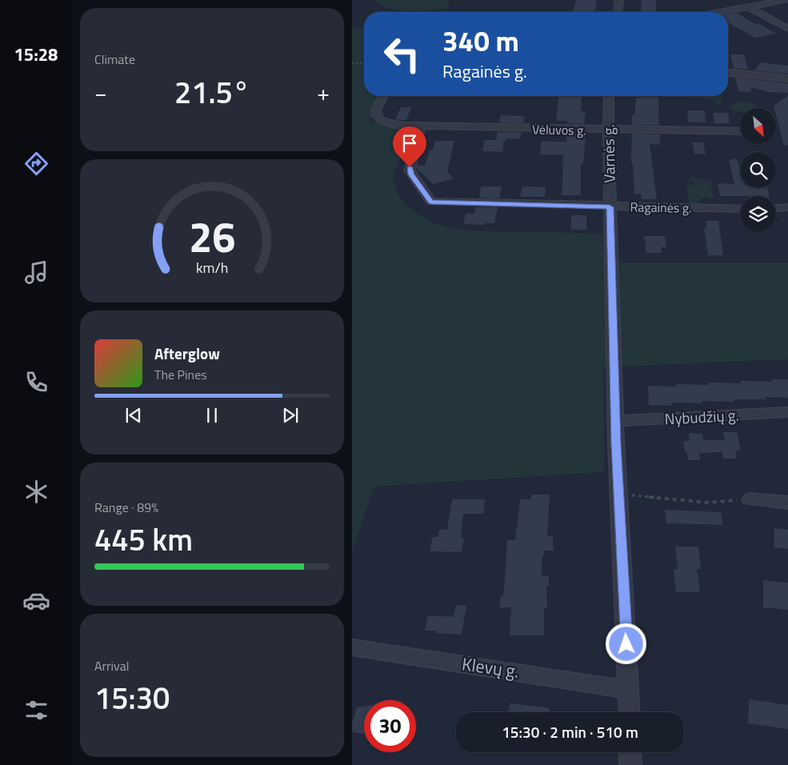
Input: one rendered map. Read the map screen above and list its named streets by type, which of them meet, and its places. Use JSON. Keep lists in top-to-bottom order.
{
  "streets": {
    "street": [
      "Vėluvos g.",
      "Varnės g.",
      "Ragainės g.",
      "Nybudžių g.",
      "Klevų g."
    ]
  },
  "crossings": [
    ["Vėluvos g.", "Varnės g."],
    ["Varnės g.", "Ragainės g."],
    ["Varnės g.", "Nybudžių g."],
    ["Varnės g.", "Klevų g."]
  ],
  "north": "bottom right",
  "page": {
    "tabs": "15:28",
    "tile": [
      "Climate",
      ["Range · 89%", "445 km"],
      ["Arrival", "15:30"]
    ],
    "turn": ["340 m", "Ragainės g."],
    "heat": ["−", "21.5°", "+"],
    "song": ["Afterglow", "The Pines"],
    "limit": "30",
    "trip": "15:30 · 2 min · 510 m",
    "gauge": ["26", "km/h"]
  }
}
